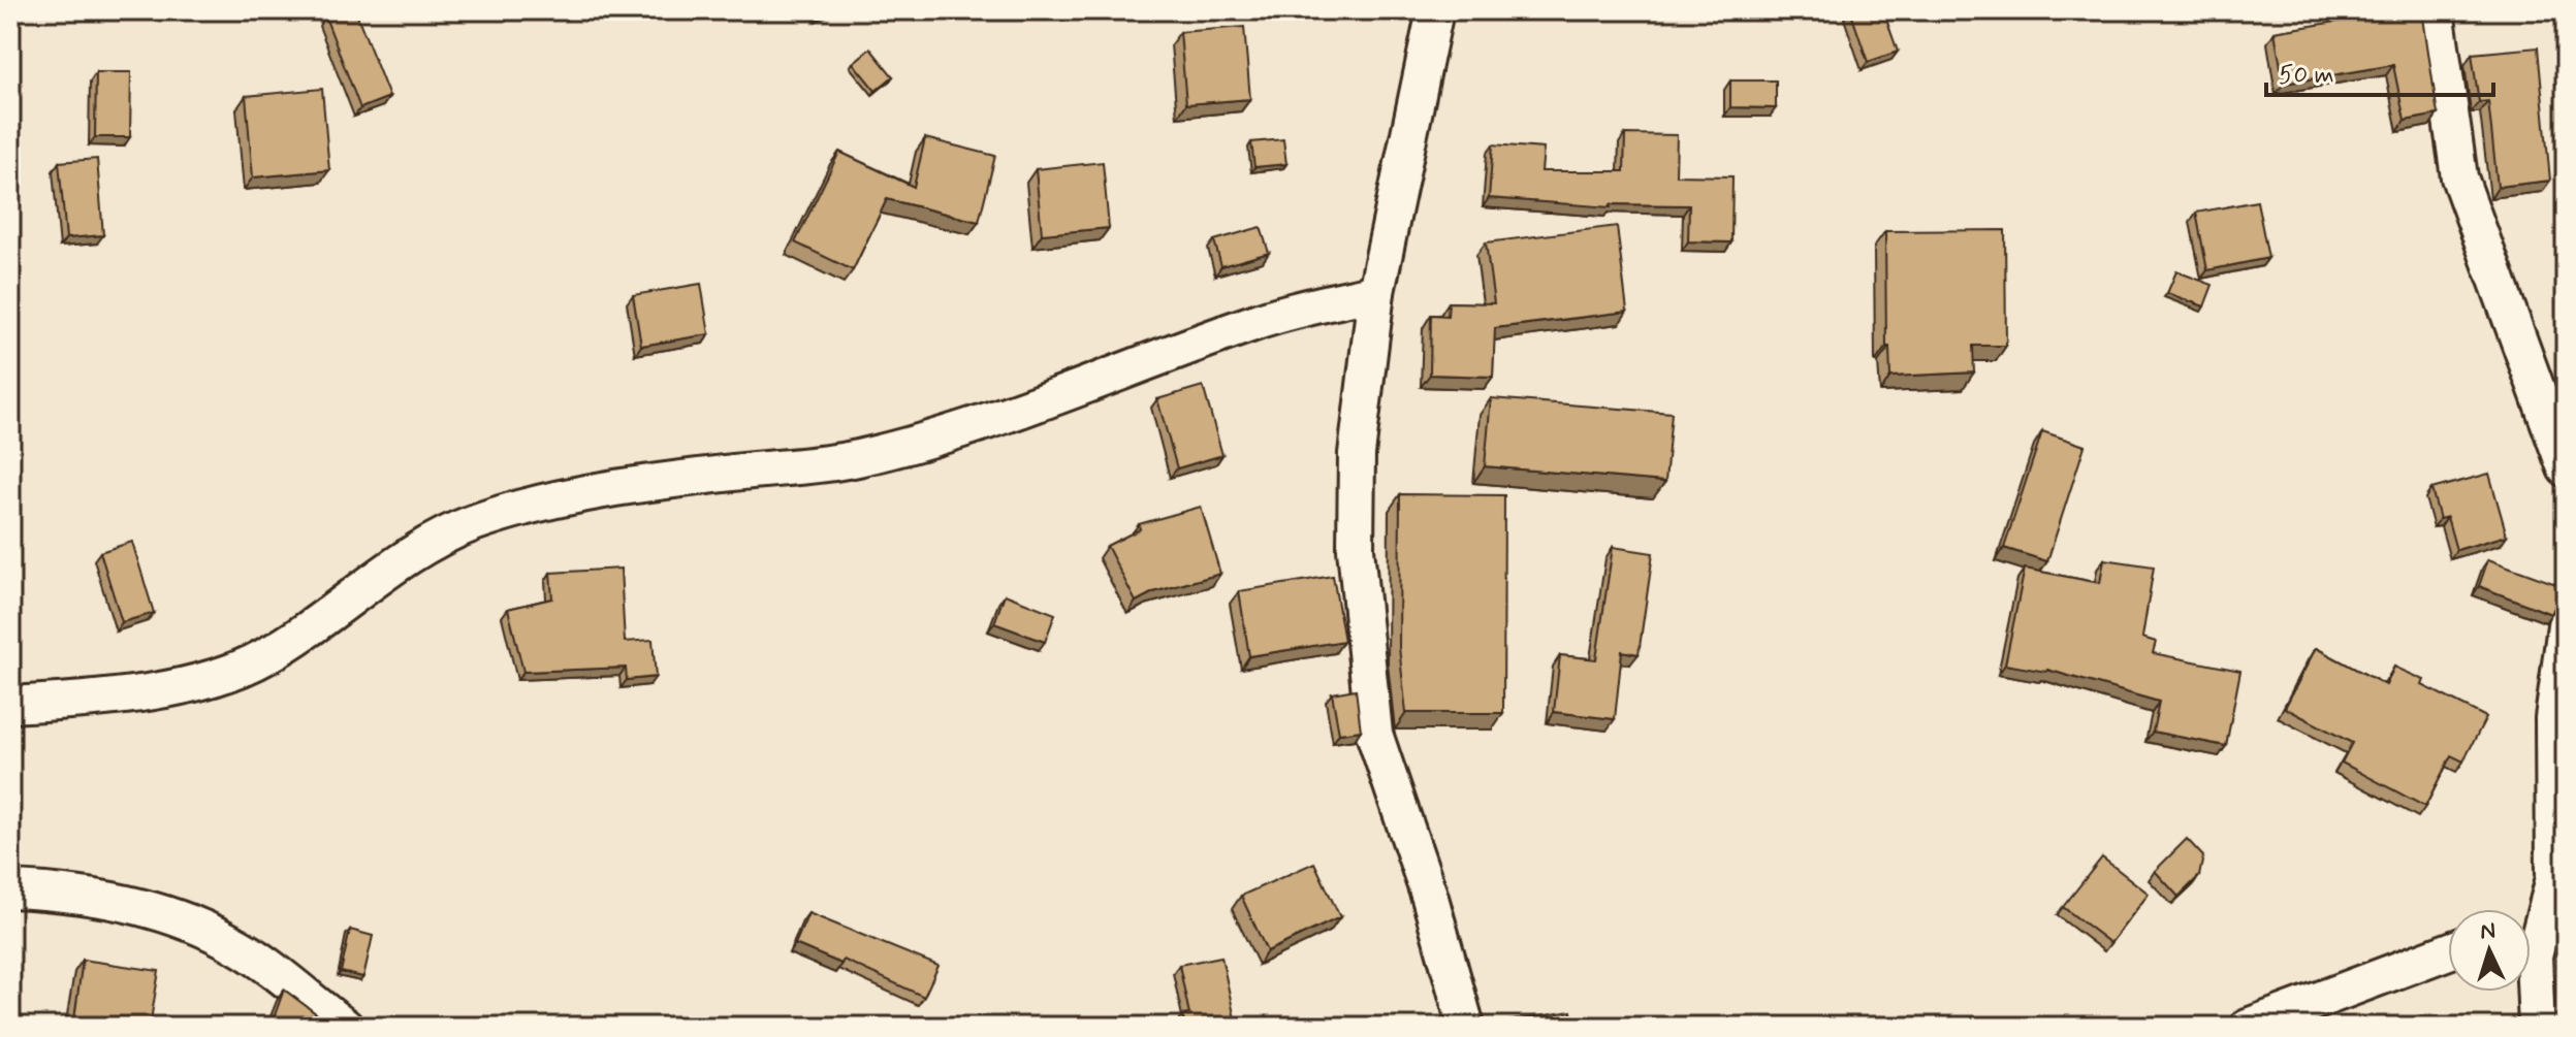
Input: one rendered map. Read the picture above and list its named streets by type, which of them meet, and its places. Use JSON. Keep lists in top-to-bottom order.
{
  "scale_bar": "50 m",
  "north": "top"
}
